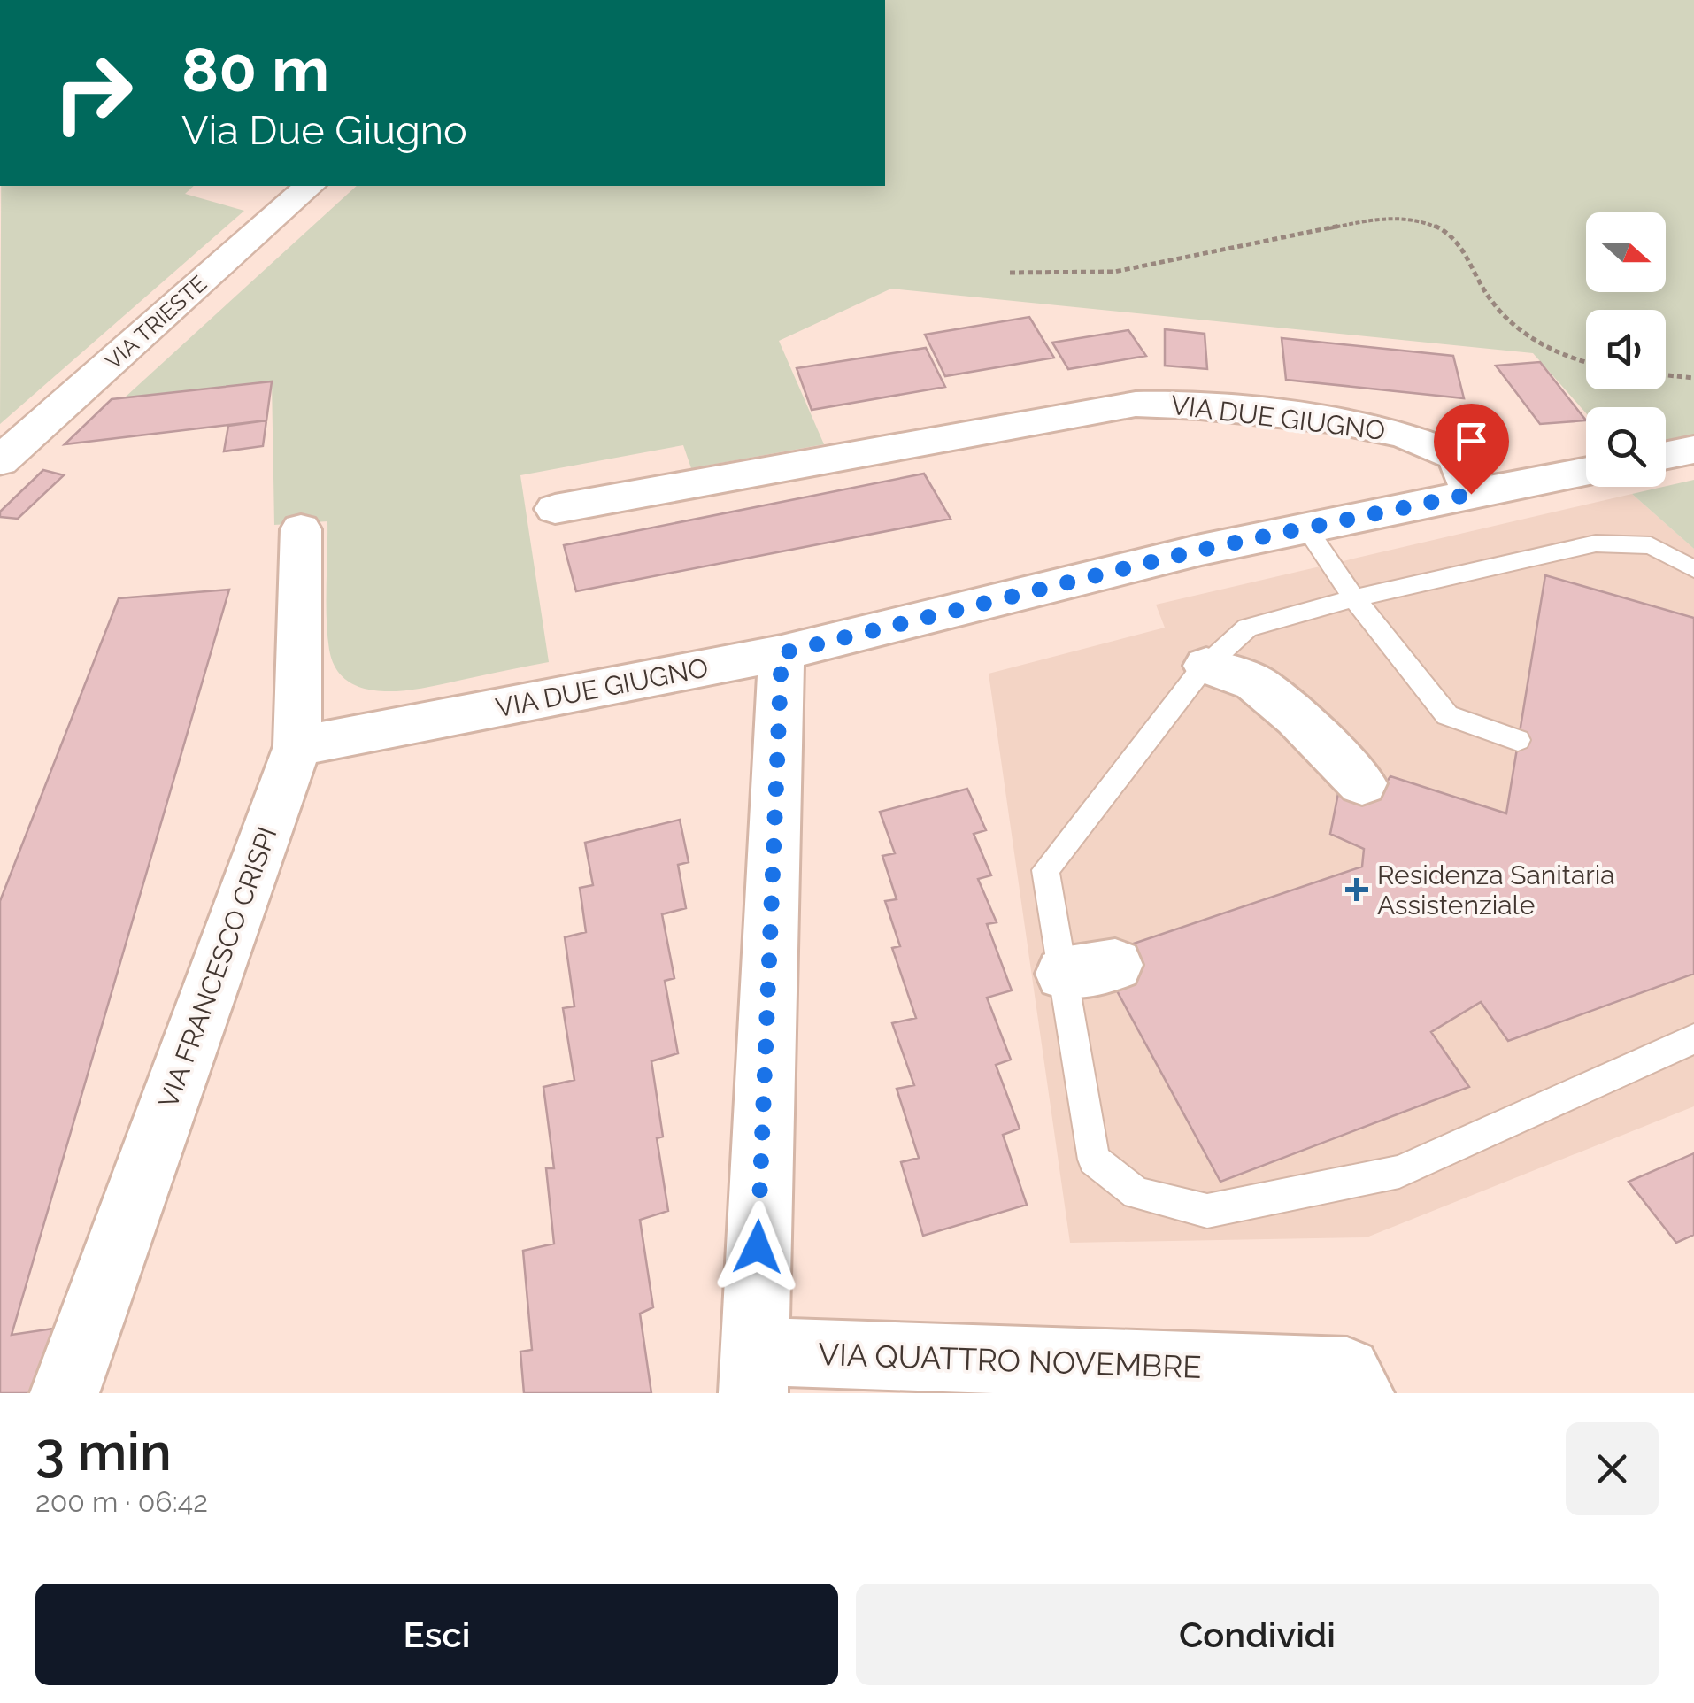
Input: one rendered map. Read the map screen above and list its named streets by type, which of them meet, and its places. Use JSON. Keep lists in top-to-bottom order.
{
  "streets": {
    "street": [
      "VIA TRIESTE",
      "VIA DUE GIUGNO",
      "VIA FRANCESCO CRISPI",
      "VIA QUATTRO NOVEMBRE"
    ]
  },
  "crossings": [
    ["VIA DUE GIUGNO", "VIA FRANCESCO CRISPI"]
  ],
  "places": {
    "health": ["Residenza Sanitaria Assistenziale"]
  },
  "north": "right",
  "page": {
    "turn": ["80 m", "Via Due Giugno"],
    "heading": ["3 min", "200 m · 06:42"],
    "buttons": ["Esci", "Condividi"]
  }
}
